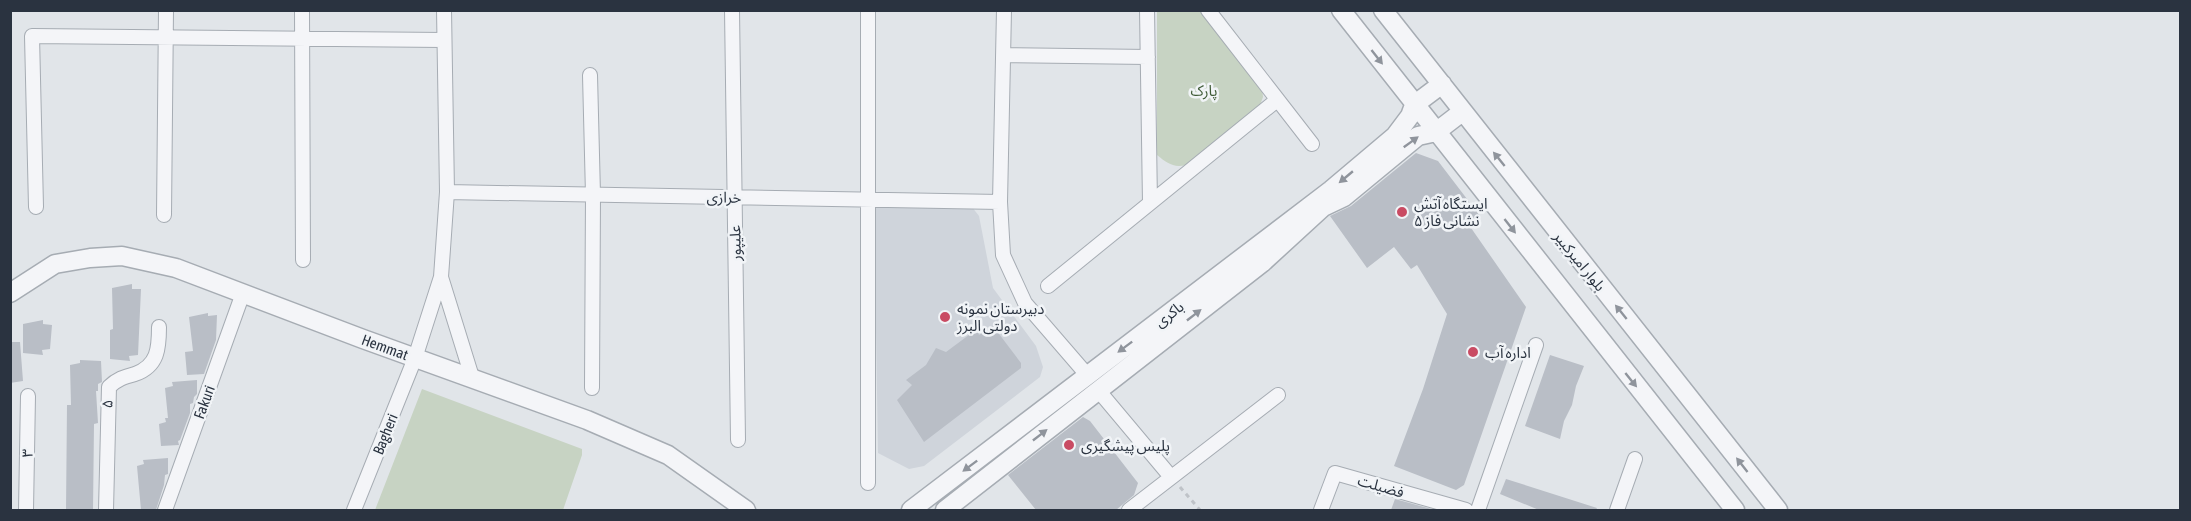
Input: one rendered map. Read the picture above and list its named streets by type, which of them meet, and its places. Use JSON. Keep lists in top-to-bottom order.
{
  "streets": {
    "street": [
      "خرازی",
      "علیپور",
      "بلوار امیرکبیر",
      "باکری",
      "Hemmat",
      "Fakuri",
      "۵",
      "Bagheri",
      "۳",
      "فضیلت"
    ]
  },
  "crossings": [
    ["خرازی", "علیپور"],
    ["بلوار امیرکبیر", "باکری"],
    ["Hemmat", "Fakuri"],
    ["Hemmat", "Bagheri"]
  ],
  "parks": ["پارک"],
  "places": [
    "ایستگاه آتش نشانی فاز ۵",
    "دبیرستان نمونه دولتی البرز",
    "اداره آب",
    "پلیس پیشگیری"
  ]
}
